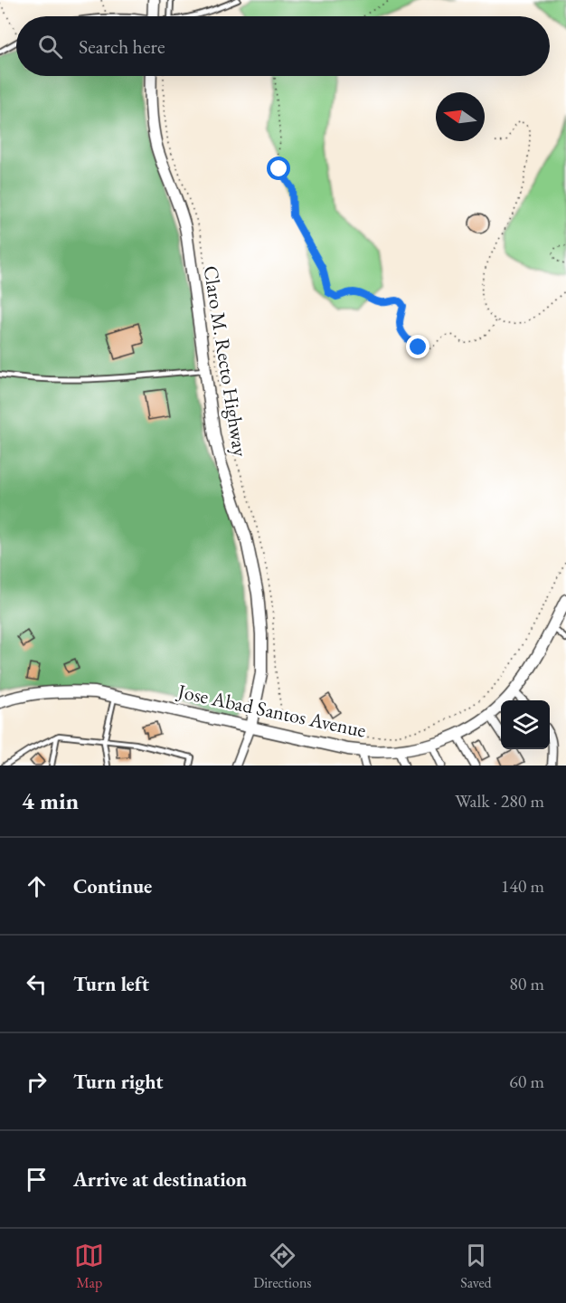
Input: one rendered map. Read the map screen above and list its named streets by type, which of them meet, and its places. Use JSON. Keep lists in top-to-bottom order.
{
  "streets": {
    "main road": ["Claro M. Recto Highway", "Jose Abad Santos Avenue"]
  },
  "crossings": [
    ["Claro M. Recto Highway", "Jose Abad Santos Avenue"]
  ],
  "north": "left",
  "page": {
    "search": "Search here",
    "heading": ["4 min", "Walk · 280 m"],
    "list": [
      ["Continue", "140 m"],
      ["Turn left", "80 m"],
      ["Turn right", "60 m"],
      "Arrive at destination"
    ],
    "nav": ["Map", "Directions", "Saved"]
  }
}
